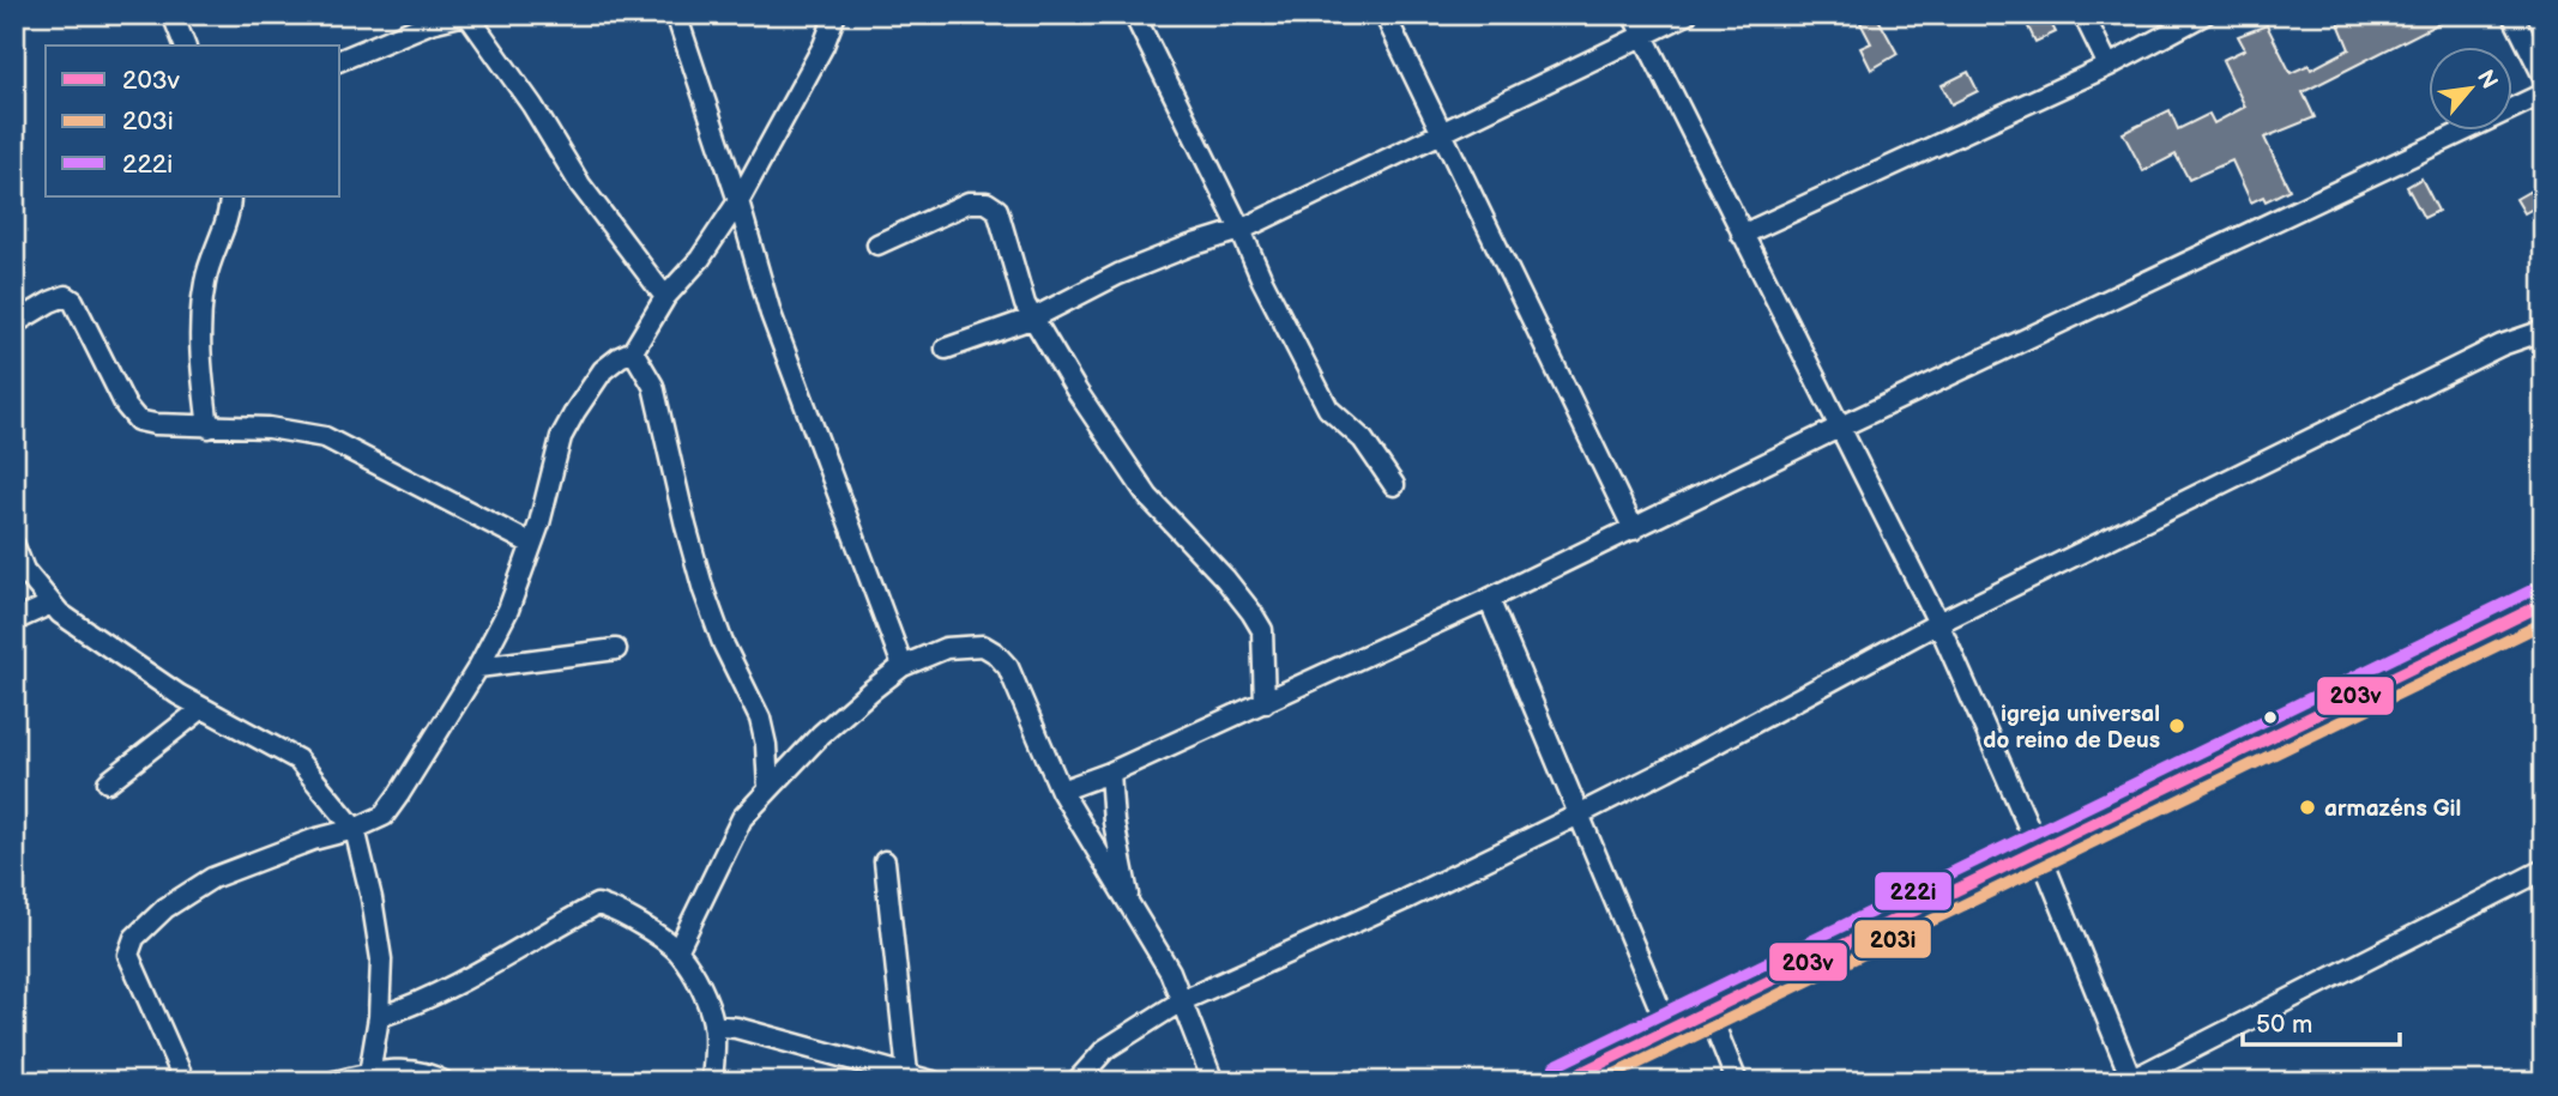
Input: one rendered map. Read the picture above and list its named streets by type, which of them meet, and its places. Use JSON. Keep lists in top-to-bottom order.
{
  "places": ["igreja universal do reino de Deus", "armazéns Gil"],
  "lines": ["transit line 222i", "transit line 203v", "transit line 203i"],
  "legend": ["203v", "203i", "222i"],
  "scale_bar": "50 m",
  "north": "top right"
}
